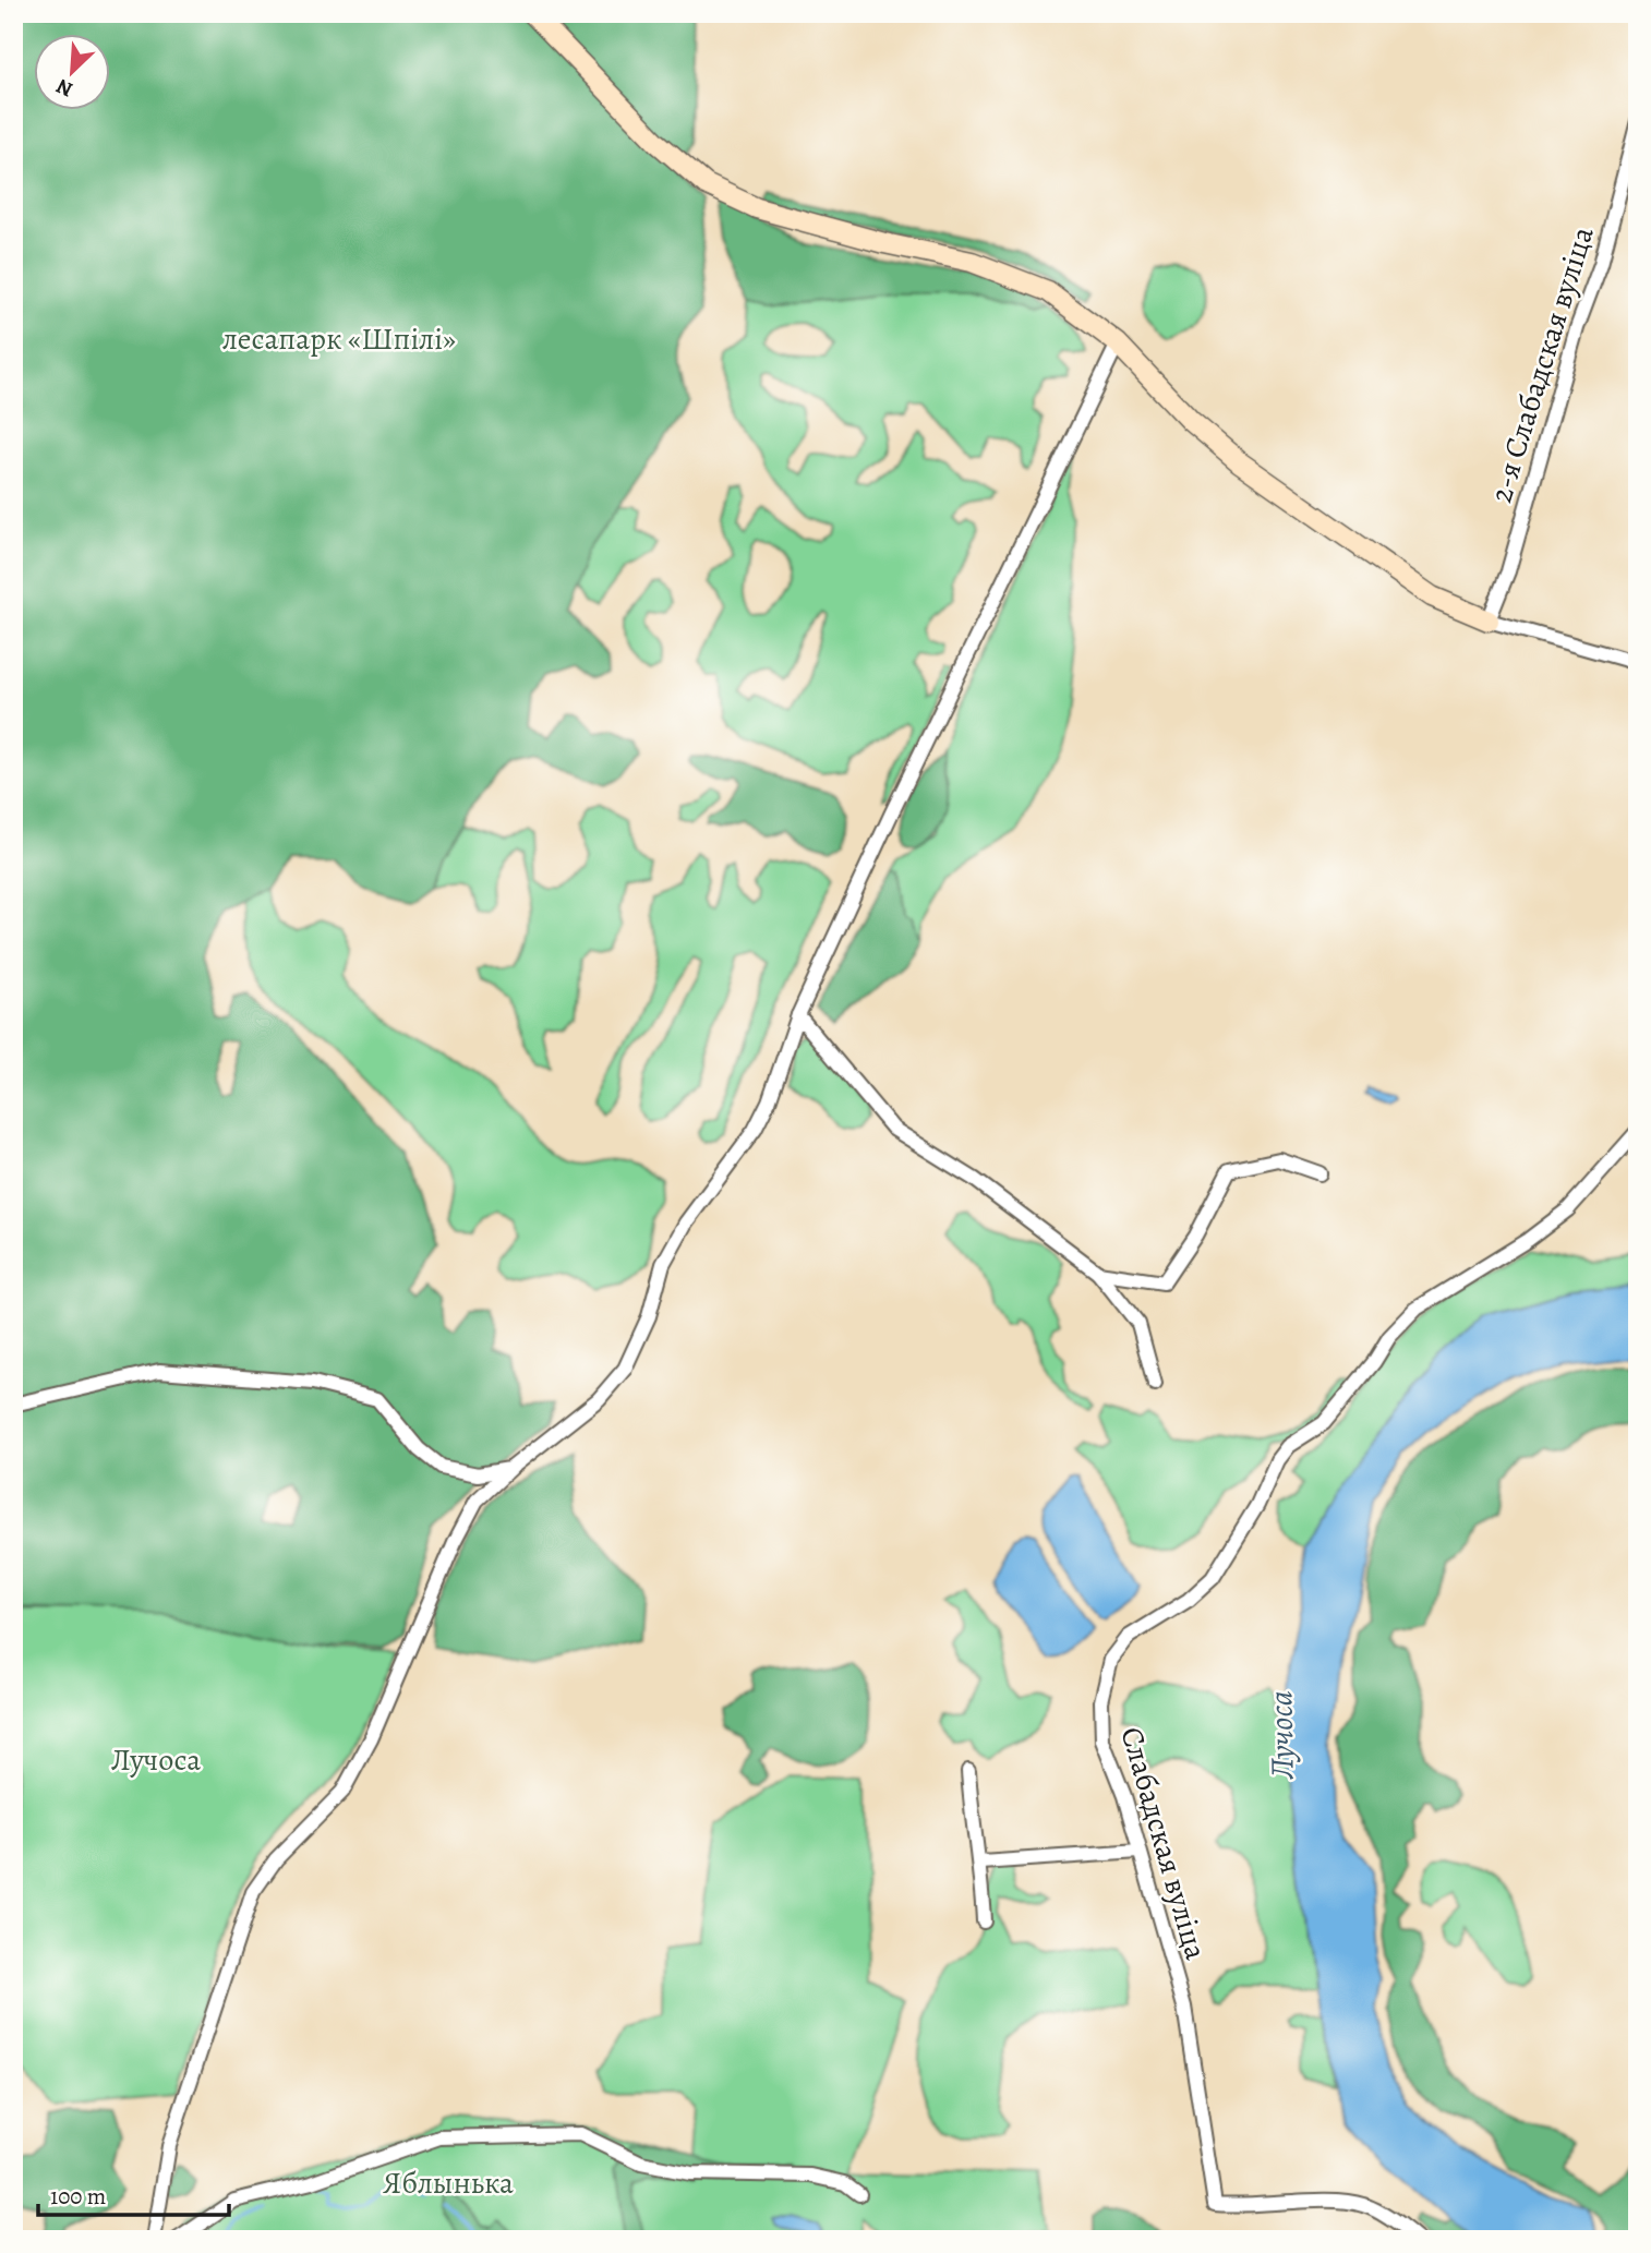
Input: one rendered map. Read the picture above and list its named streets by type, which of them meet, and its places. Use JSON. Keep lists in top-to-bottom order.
{
  "streets": {
    "street": ["2-я Слабадская вуліца", "Слабадская вуліца"]
  },
  "water": ["Лучоса"],
  "parks": ["лесапарк «Шпілі»", "Лучоса", "Яблынька"],
  "scale_bar": "100 m",
  "north": "bottom left"
}
